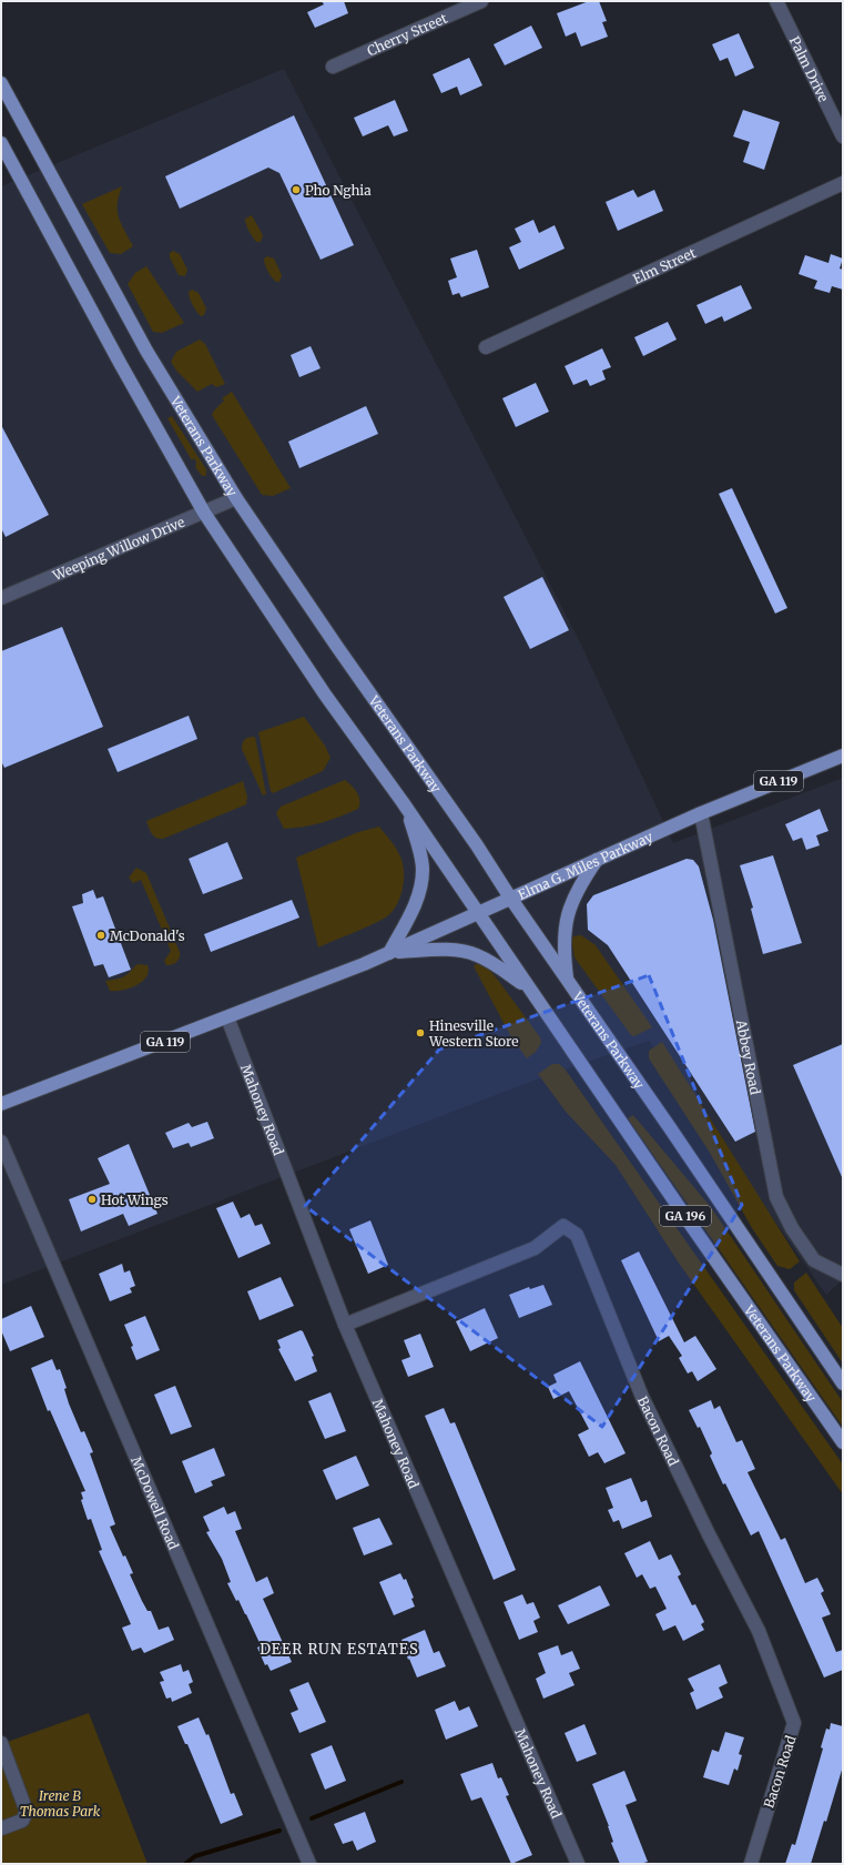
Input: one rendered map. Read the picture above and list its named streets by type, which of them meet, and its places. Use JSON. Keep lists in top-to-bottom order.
{
  "streets": {
    "main road": [
      "Veterans Parkway",
      "GA 119",
      "Elma G. Miles Parkway",
      "GA 196"
    ],
    "street": [
      "Cherry Street",
      "Palm Drive",
      "Elm Street",
      "Weeping Willow Drive",
      "Abbey Road",
      "Mahoney Road",
      "Bacon Road",
      "McDowell Road"
    ]
  },
  "crossings": [
    ["Veterans Parkway", "Weeping Willow Drive"],
    ["Veterans Parkway", "Elma G. Miles Parkway"],
    ["Veterans Parkway", "GA 196"],
    ["GA 119", "Elma G. Miles Parkway"],
    ["GA 119", "Mahoney Road"],
    ["Elma G. Miles Parkway", "Abbey Road"],
    ["Elma G. Miles Parkway", "Mahoney Road"],
    ["Elma G. Miles Parkway", "GA 196"],
    ["Mahoney Road", "Bacon Road"]
  ],
  "districts": ["DEER RUN ESTATES"],
  "parks": ["Irene B Thomas Park"],
  "places": [
    "Pho Nghia",
    "McDonald's",
    "Hinesville Western Store",
    "Hot Wings"
  ]
}
